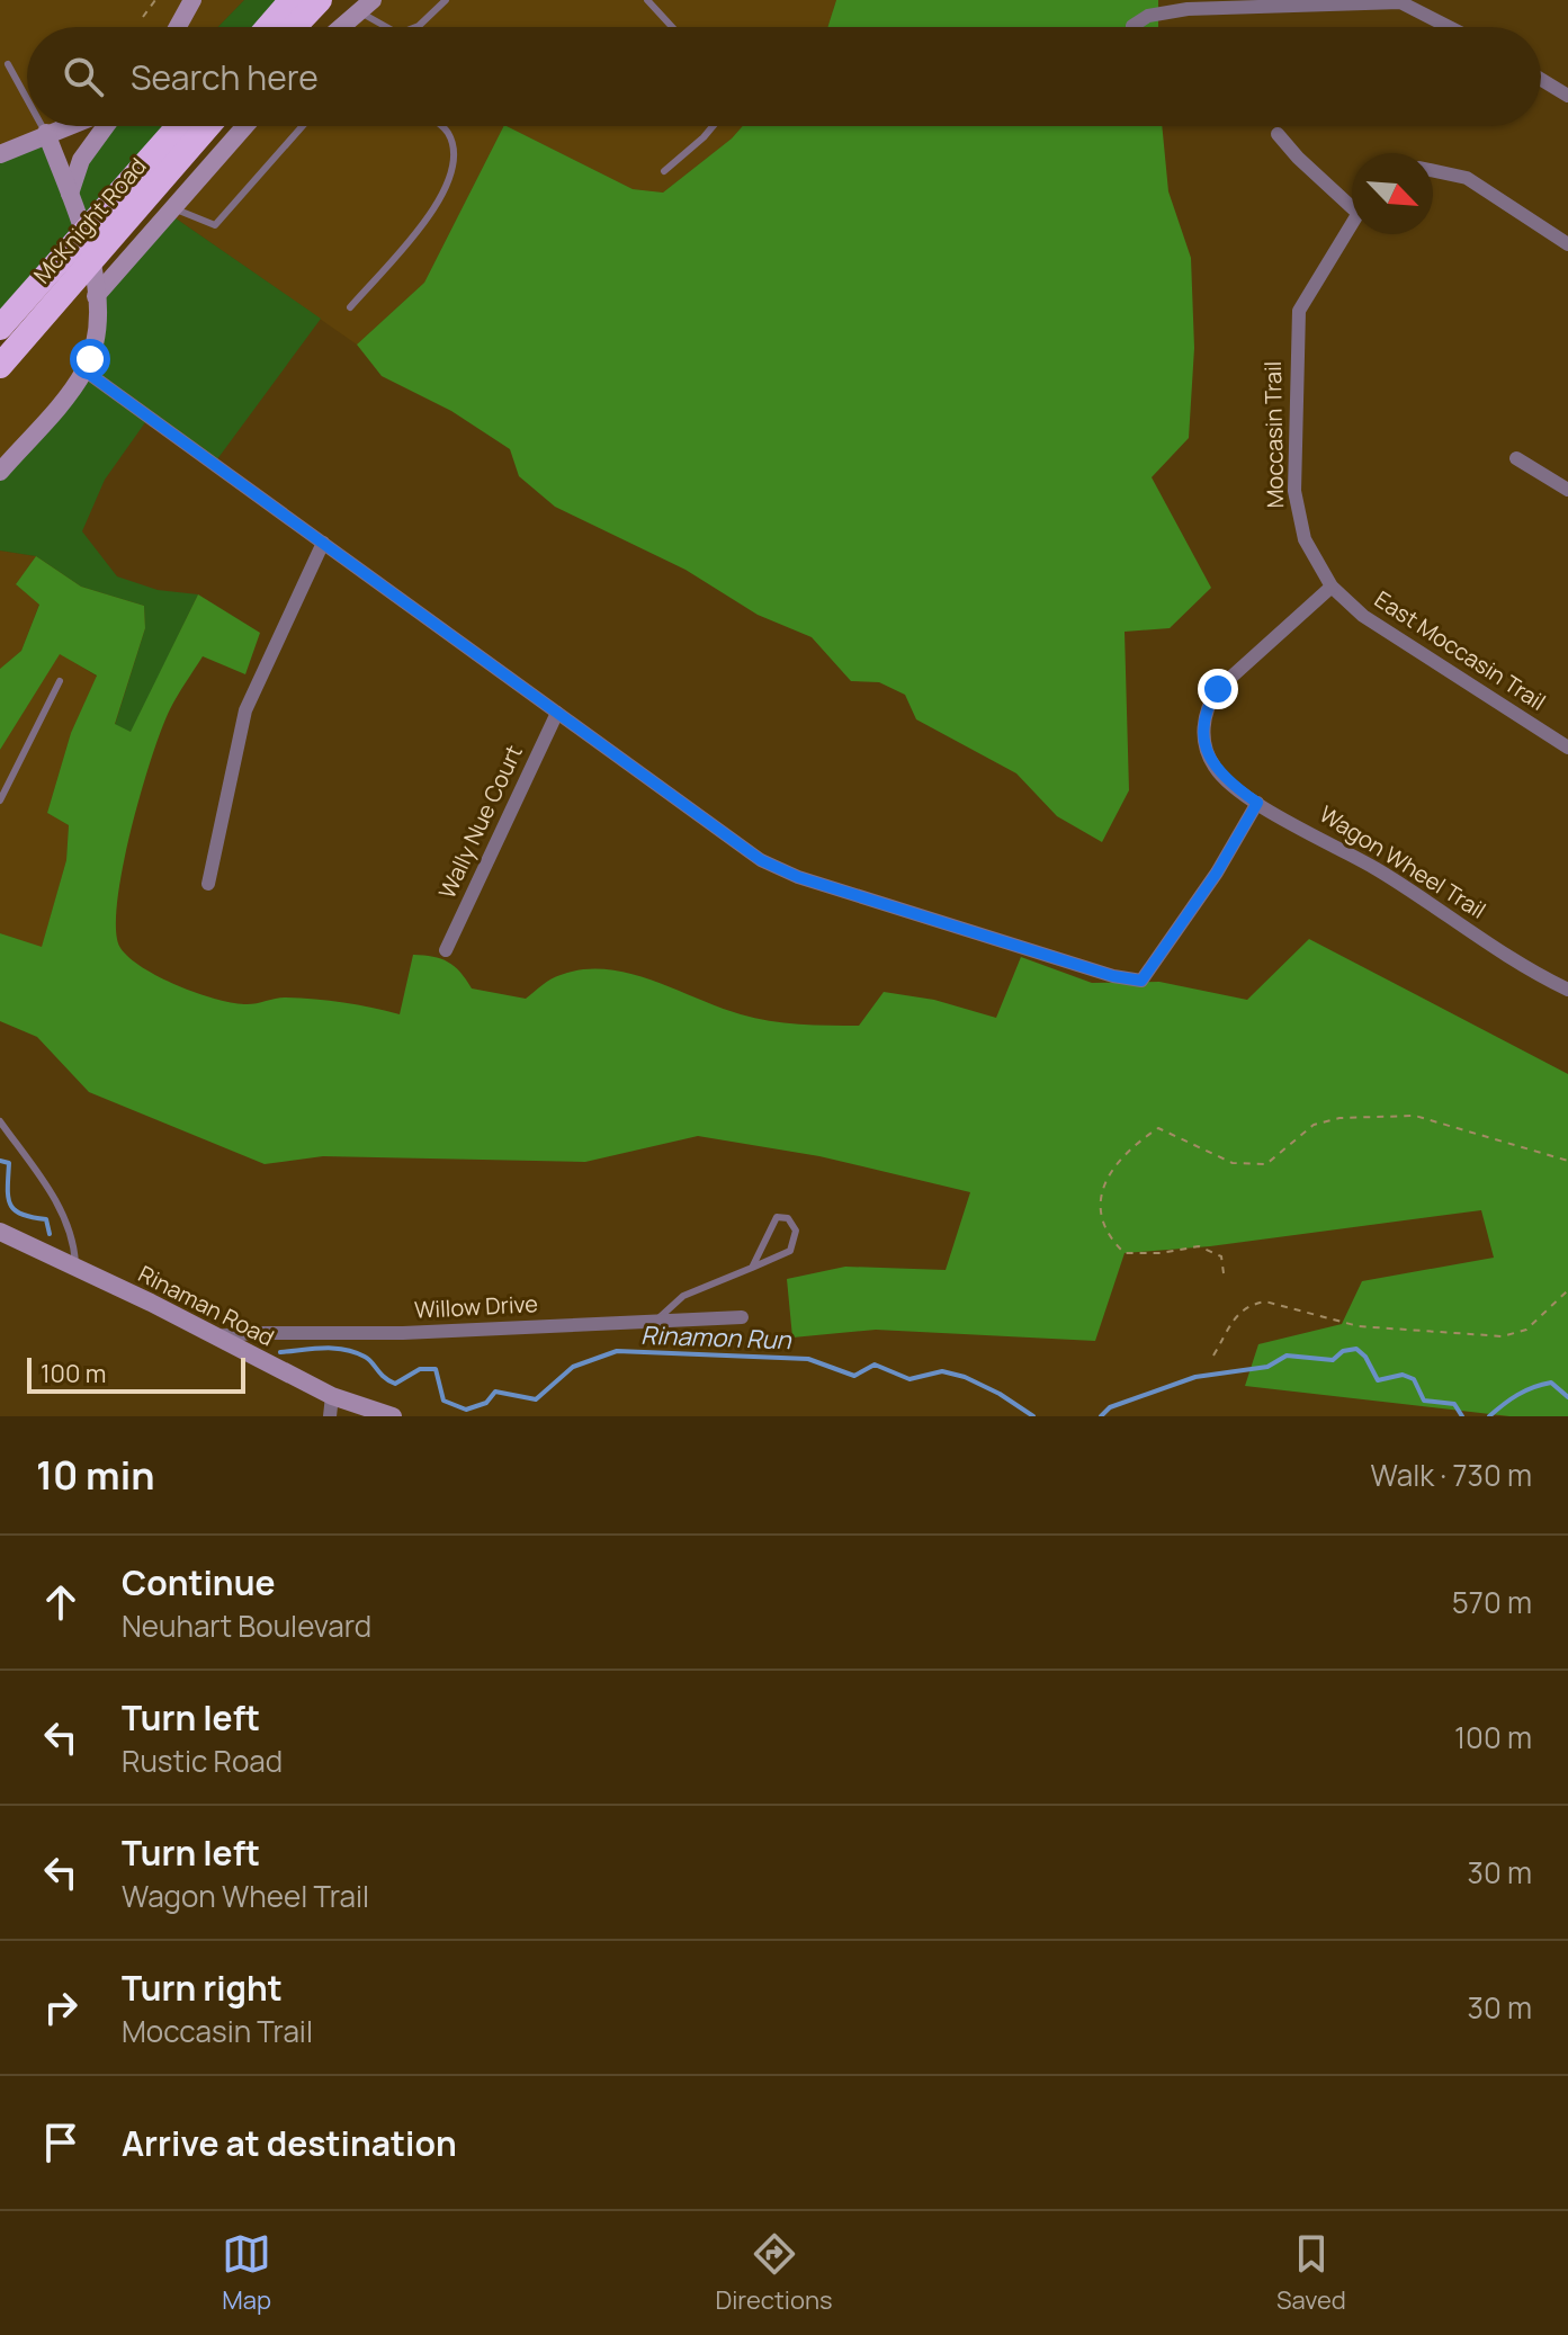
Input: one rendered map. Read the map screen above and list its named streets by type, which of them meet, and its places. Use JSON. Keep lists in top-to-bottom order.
{
  "streets": {
    "highway": ["McKnight Road"],
    "street": [
      "Moccasin Trail",
      "East Moccasin Trail",
      "Wally Nue Court",
      "Wagon Wheel Trail",
      "Rinaman Road",
      "Willow Drive"
    ]
  },
  "crossings": [
    ["Moccasin Trail", "East Moccasin Trail"],
    ["Moccasin Trail", "Wagon Wheel Trail"],
    ["East Moccasin Trail", "Wagon Wheel Trail"],
    ["Rinaman Road", "Willow Drive"]
  ],
  "water": ["Rinamon Run"],
  "scale_bar": "100 m",
  "north": "bottom right",
  "page": {
    "search": "Search here",
    "scale": "100 m",
    "heading": ["10 min", "Walk · 730 m"],
    "list": [
      ["Continue", "Neuhart Boulevard", "570 m"],
      ["Turn left", "Rustic Road", "100 m"],
      ["Turn left", "Wagon Wheel Trail", "30 m"],
      ["Turn right", "Moccasin Trail", "30 m"],
      "Arrive at destination"
    ],
    "nav": ["Map", "Directions", "Saved"]
  }
}
